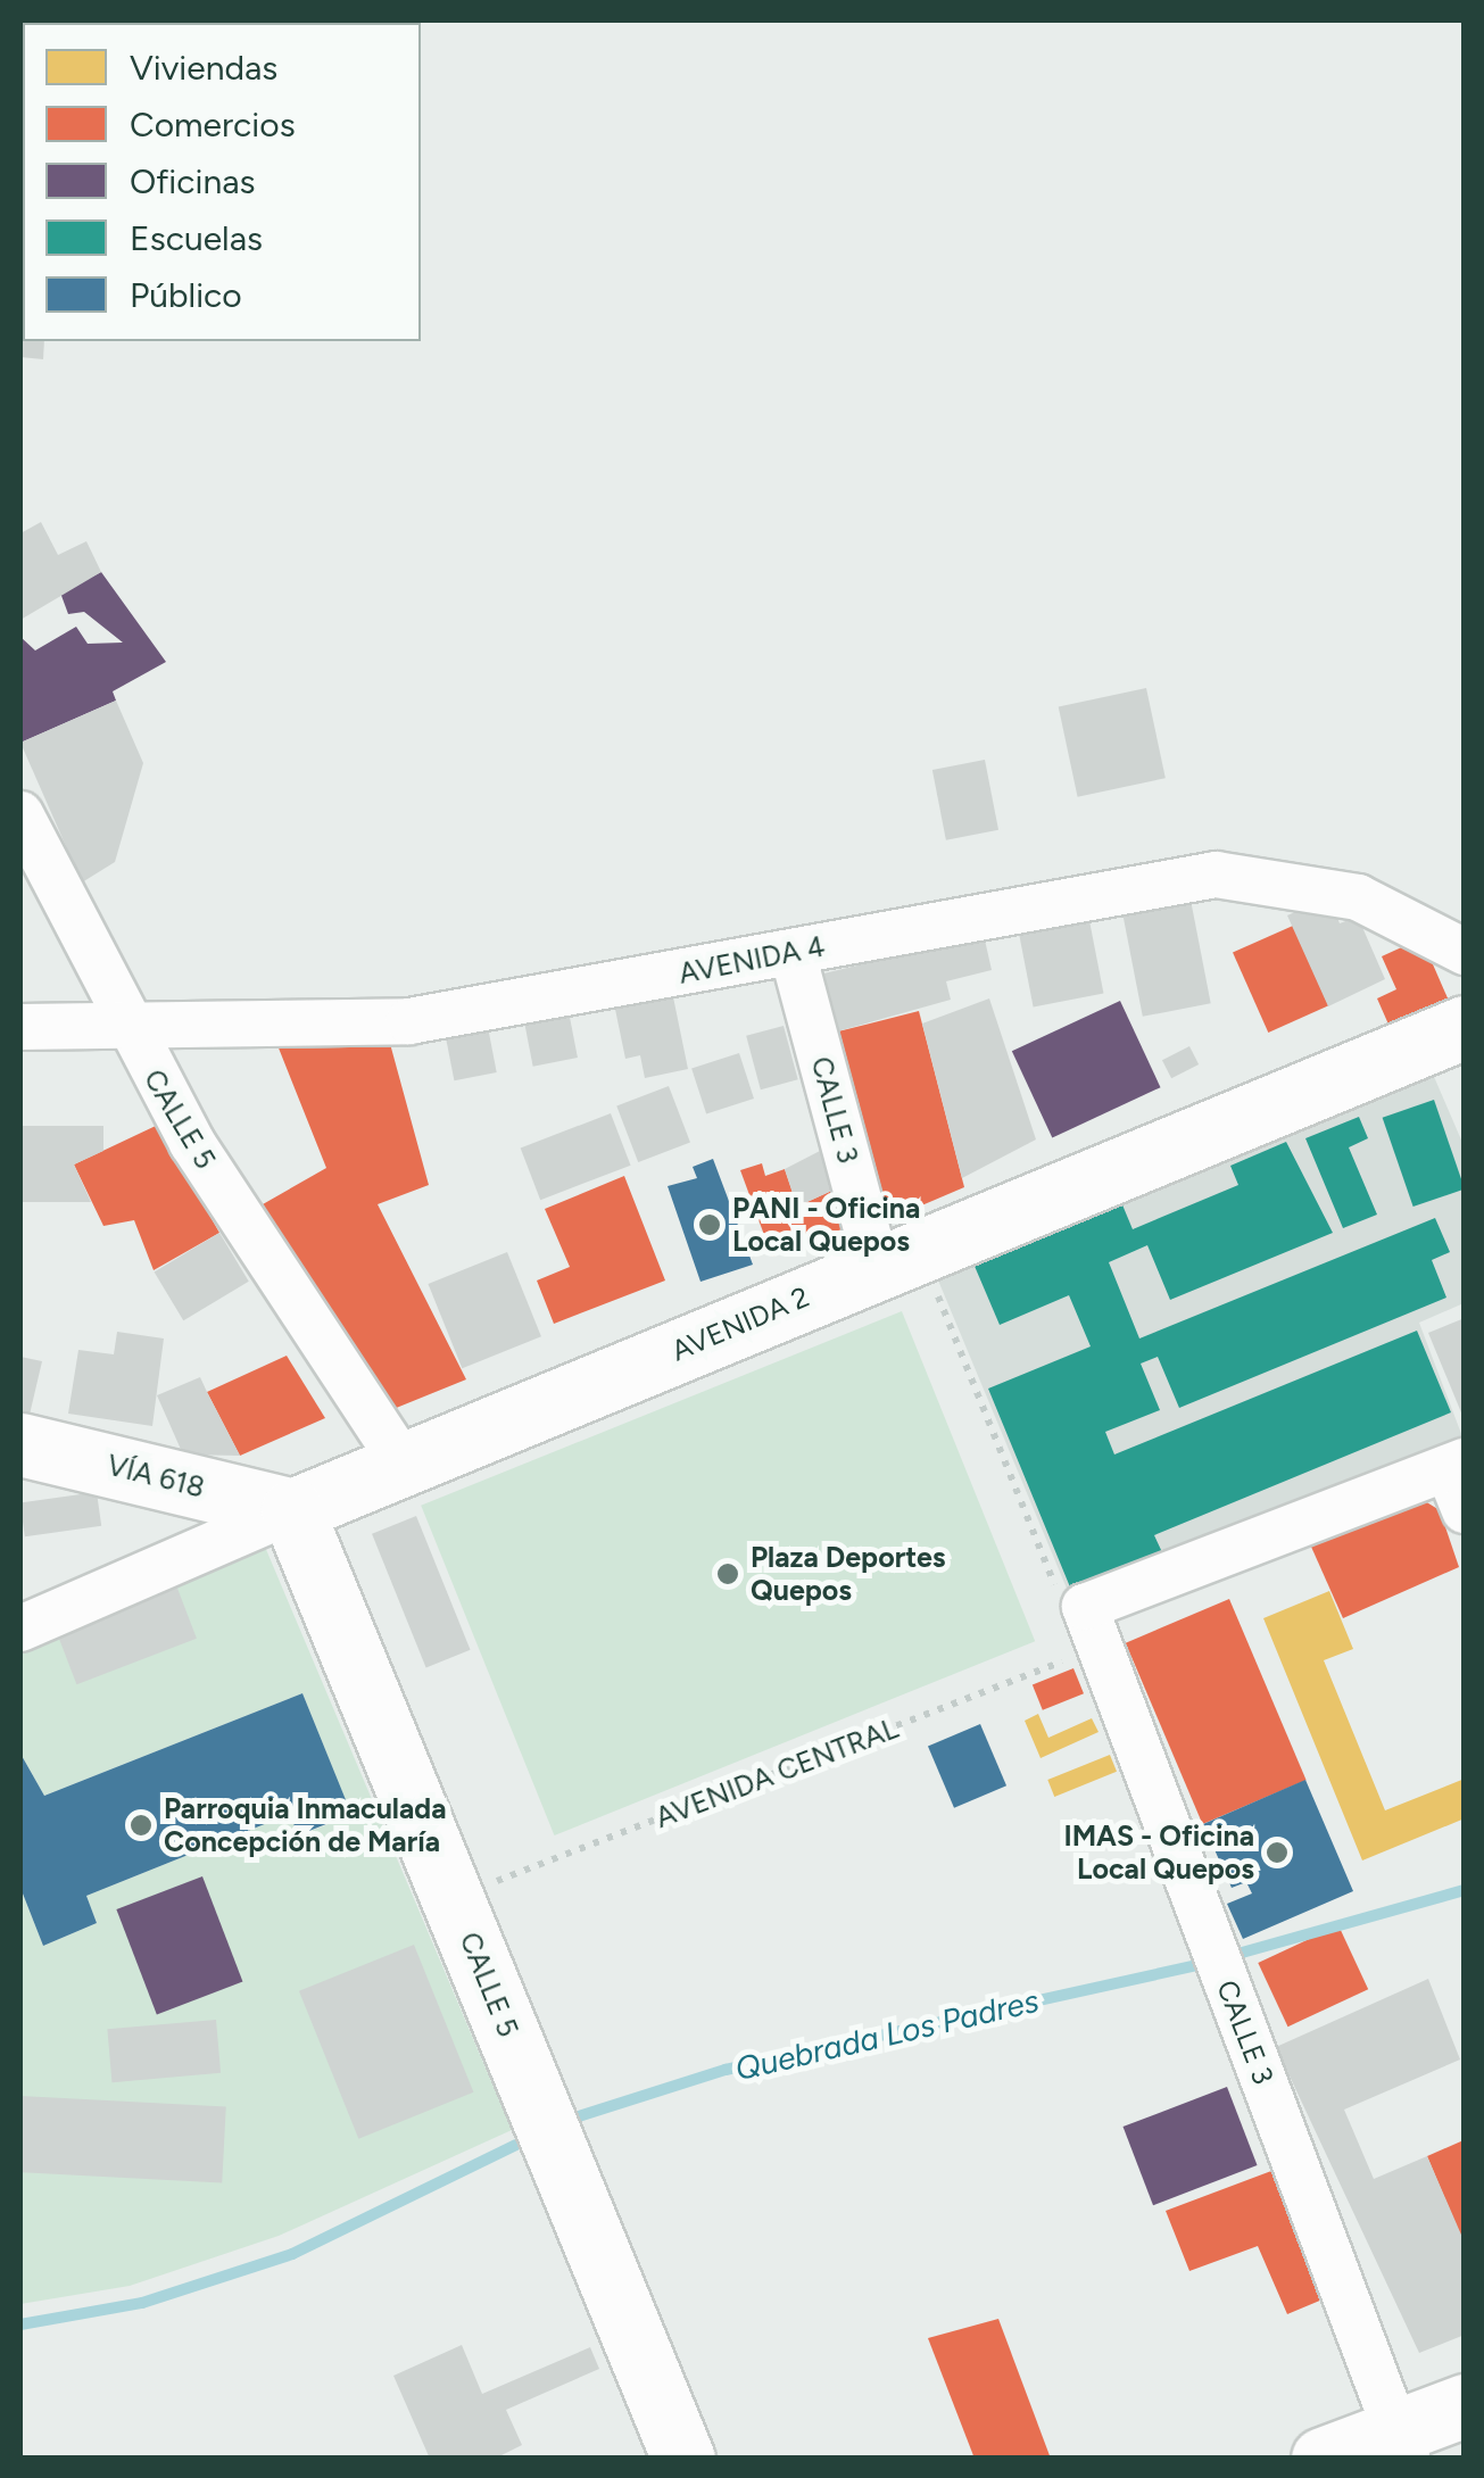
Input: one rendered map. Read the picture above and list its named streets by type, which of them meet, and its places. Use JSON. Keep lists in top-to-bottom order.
{
  "streets": {
    "main road": ["CALLE 5", "AVENIDA 2", "VÍA 618"],
    "street": ["AVENIDA 4", "CALLE 3"],
    "path": ["AVENIDA CENTRAL"]
  },
  "crossings": [
    ["AVENIDA 4", "CALLE 3"],
    ["AVENIDA 4", "CALLE 5"],
    ["CALLE 3", "AVENIDA 2"],
    ["CALLE 3", "AVENIDA CENTRAL"],
    ["CALLE 5", "AVENIDA 2"],
    ["CALLE 5", "VÍA 618"],
    ["CALLE 5", "AVENIDA CENTRAL"],
    ["AVENIDA 2", "VÍA 618"]
  ],
  "water": ["Quebrada Los Padres"],
  "places": [
    "PANI - Oficina Local Quepos",
    "Plaza Deportes Quepos",
    "Parroquia Inmaculada Concepción de María",
    "IMAS - Oficina Local Quepos"
  ],
  "legend": [
    "Viviendas",
    "Comercios",
    "Oficinas",
    "Escuelas",
    "Público"
  ]
}
